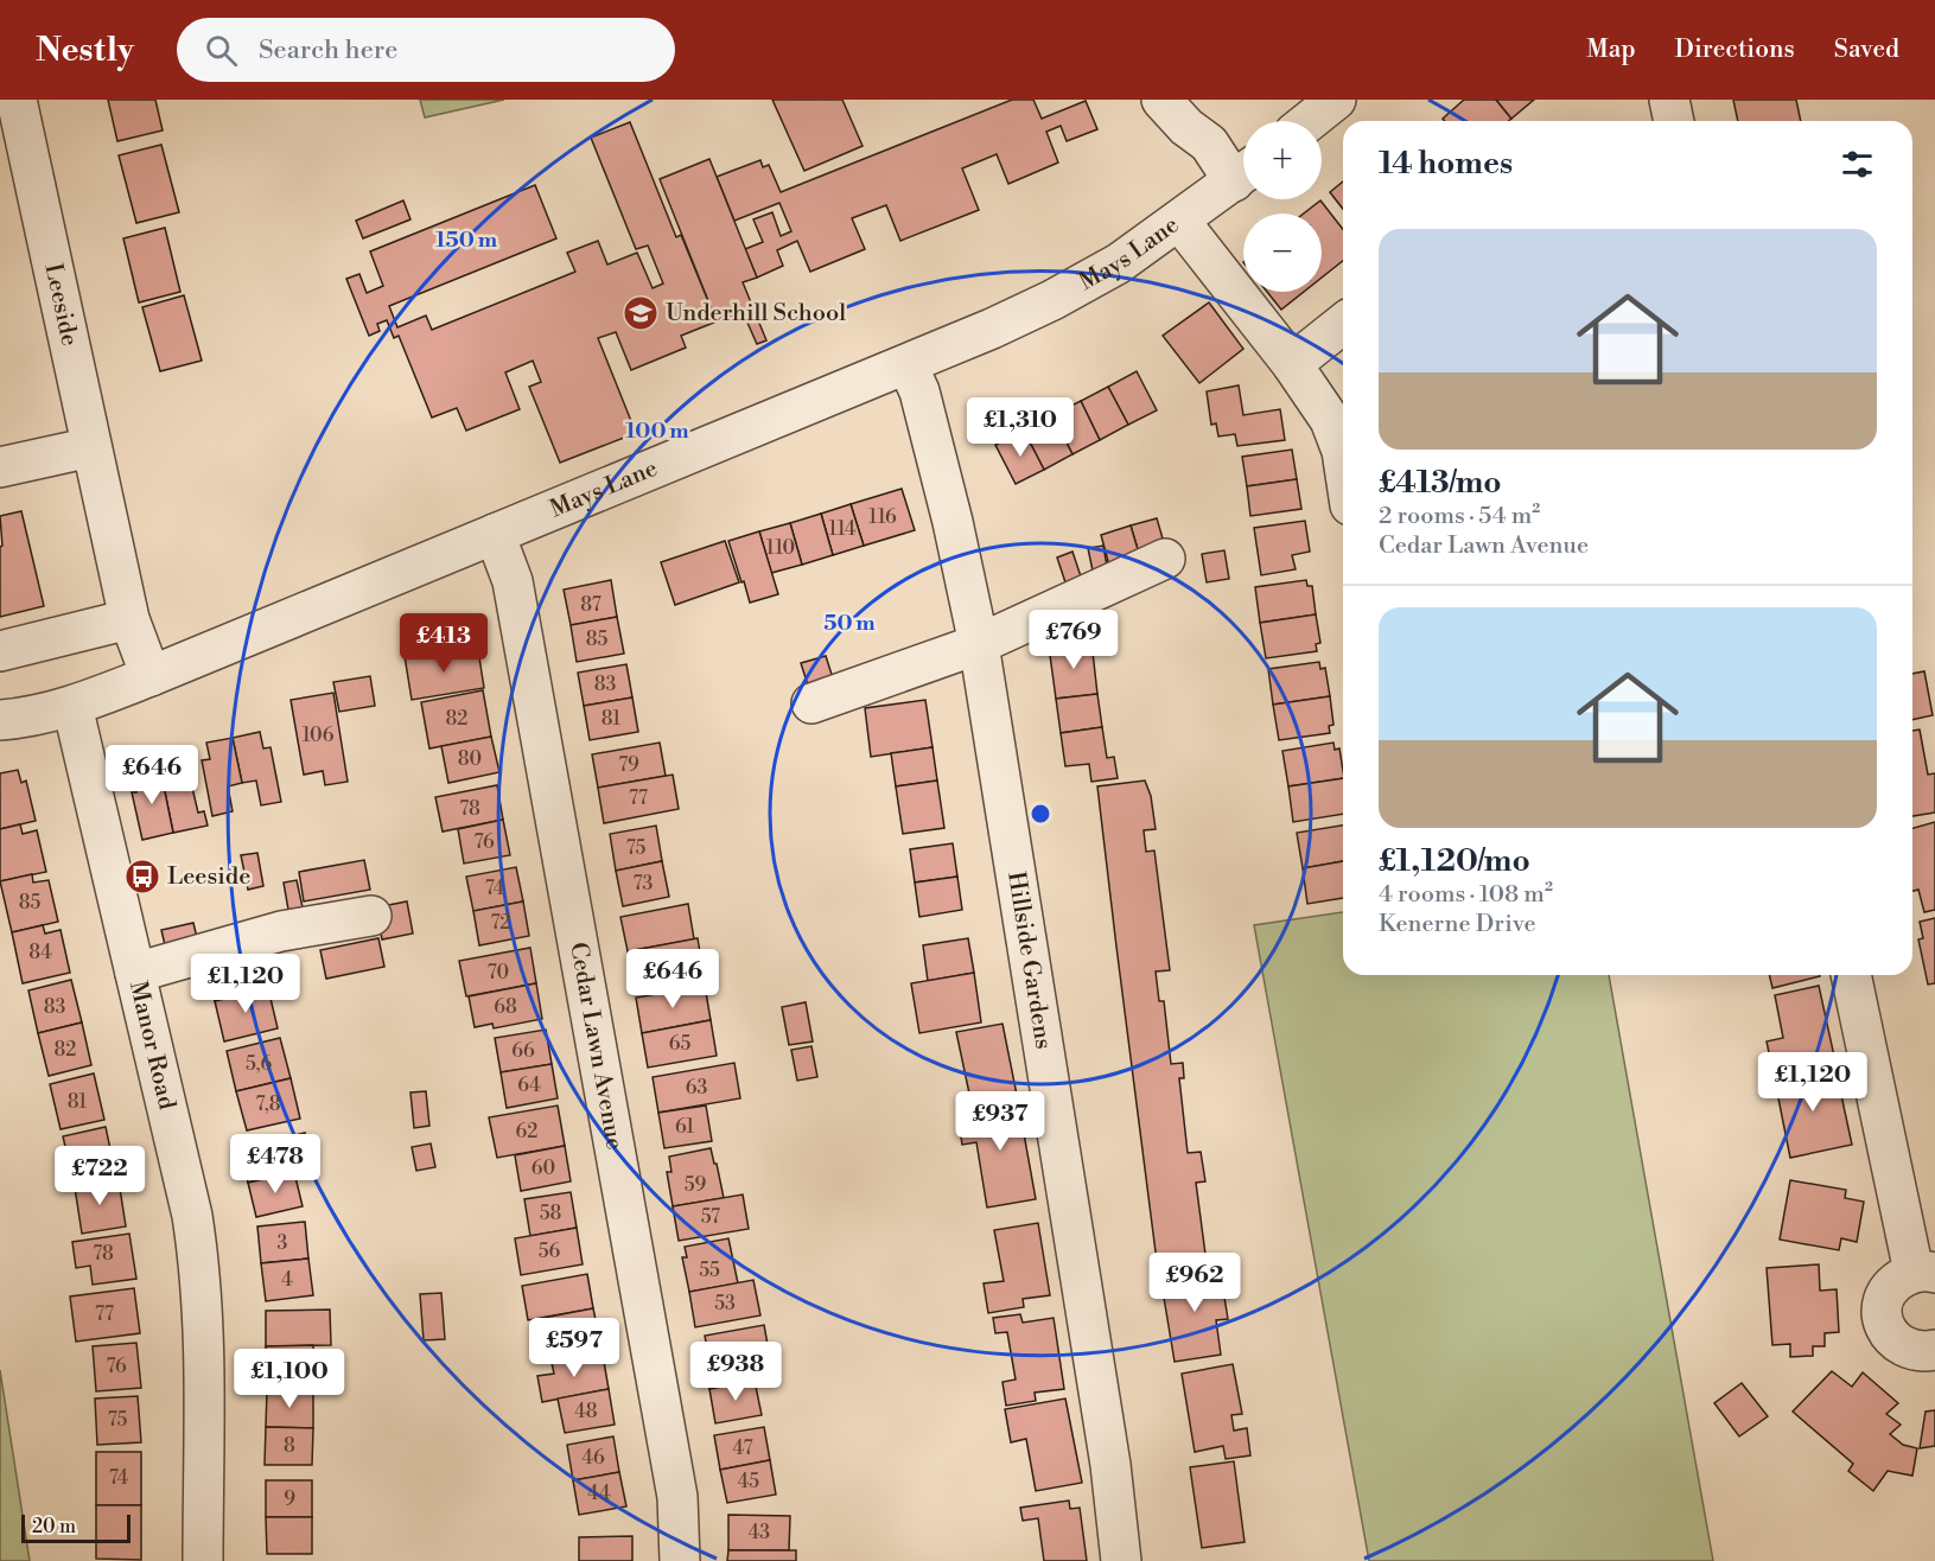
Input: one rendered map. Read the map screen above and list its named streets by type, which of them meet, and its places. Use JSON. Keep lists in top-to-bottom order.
{
  "streets": {
    "street": [
      "Mays Lane",
      "Leeside",
      "Hillside Gardens",
      "Manor Road",
      "Cedar Lawn Avenue"
    ]
  },
  "crossings": [
    ["Mays Lane", "Leeside"],
    ["Mays Lane", "Hillside Gardens"],
    ["Mays Lane", "Manor Road"],
    ["Mays Lane", "Cedar Lawn Avenue"]
  ],
  "places": {
    "school or university": ["Underhill School"],
    "bus stop": ["Leeside"]
  },
  "house_numbers": [
    "116",
    "114",
    "110",
    "87",
    "85",
    "83",
    "82",
    "81",
    "106",
    "80",
    "79",
    "77",
    "78",
    "76",
    "75",
    "73",
    "74",
    "85",
    "72",
    "84",
    "70",
    "83",
    "68",
    "65",
    "82",
    "66",
    "5,6",
    "64",
    "63",
    "81",
    "7,8",
    "61",
    "62",
    "60",
    "59",
    "58",
    "57",
    "3",
    "56",
    "78",
    "55",
    "4",
    "53",
    "77",
    "76",
    "48",
    "75",
    "8",
    "47",
    "46",
    "74",
    "45",
    "44",
    "9",
    "43"
  ],
  "scale_bar": "20 m",
  "page": {
    "header": "Nestly",
    "search": "Search here",
    "nav": ["Map", "Directions", "Saved"],
    "map_buttons": ["+", "−"],
    "heading": "14 homes",
    "list": [
      {
        "name": "£413/mo",
        "note": "2 rooms · 54 m² · Cedar Lawn Avenue"
      },
      {
        "name": "£1,120/mo",
        "note": "4 rooms · 108 m² · Kenerne Drive"
      }
    ],
    "price": [
      "£1,310",
      "£769",
      "£413",
      "£646",
      "£646",
      "£1,120",
      "£1,120",
      "£937",
      "£478",
      "£722",
      "£962",
      "£597",
      "£938",
      "£1,100"
    ],
    "scale": "20 m"
  },
  "rings": ["150 m", "100 m", "50 m"]
}
